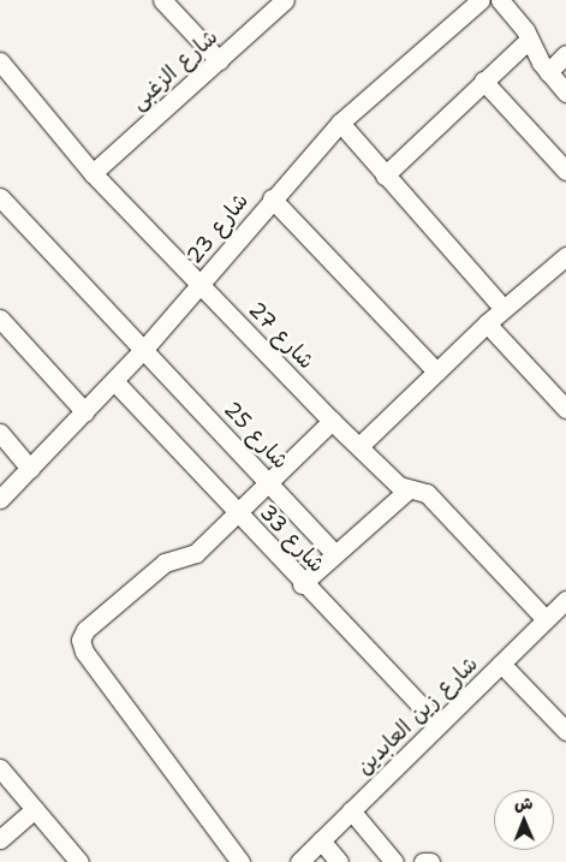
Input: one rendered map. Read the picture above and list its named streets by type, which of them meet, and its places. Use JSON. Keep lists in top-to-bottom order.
{
  "streets": {
    "street": [
      "شارع الزغبى",
      "شارع 23",
      "شارع 27",
      "شارع 25",
      "شارع 33",
      "شارع زين العابدين"
    ]
  },
  "crossings": [
    ["شارع الزغبى", "شارع 27"],
    ["شارع 23", "شارع 27"],
    ["شارع 23", "شارع 25"],
    ["شارع 23", "شارع 33"],
    ["شارع 27", "شارع زين العابدين"],
    ["شارع 33", "شارع زين العابدين"]
  ],
  "north": "top"
}
